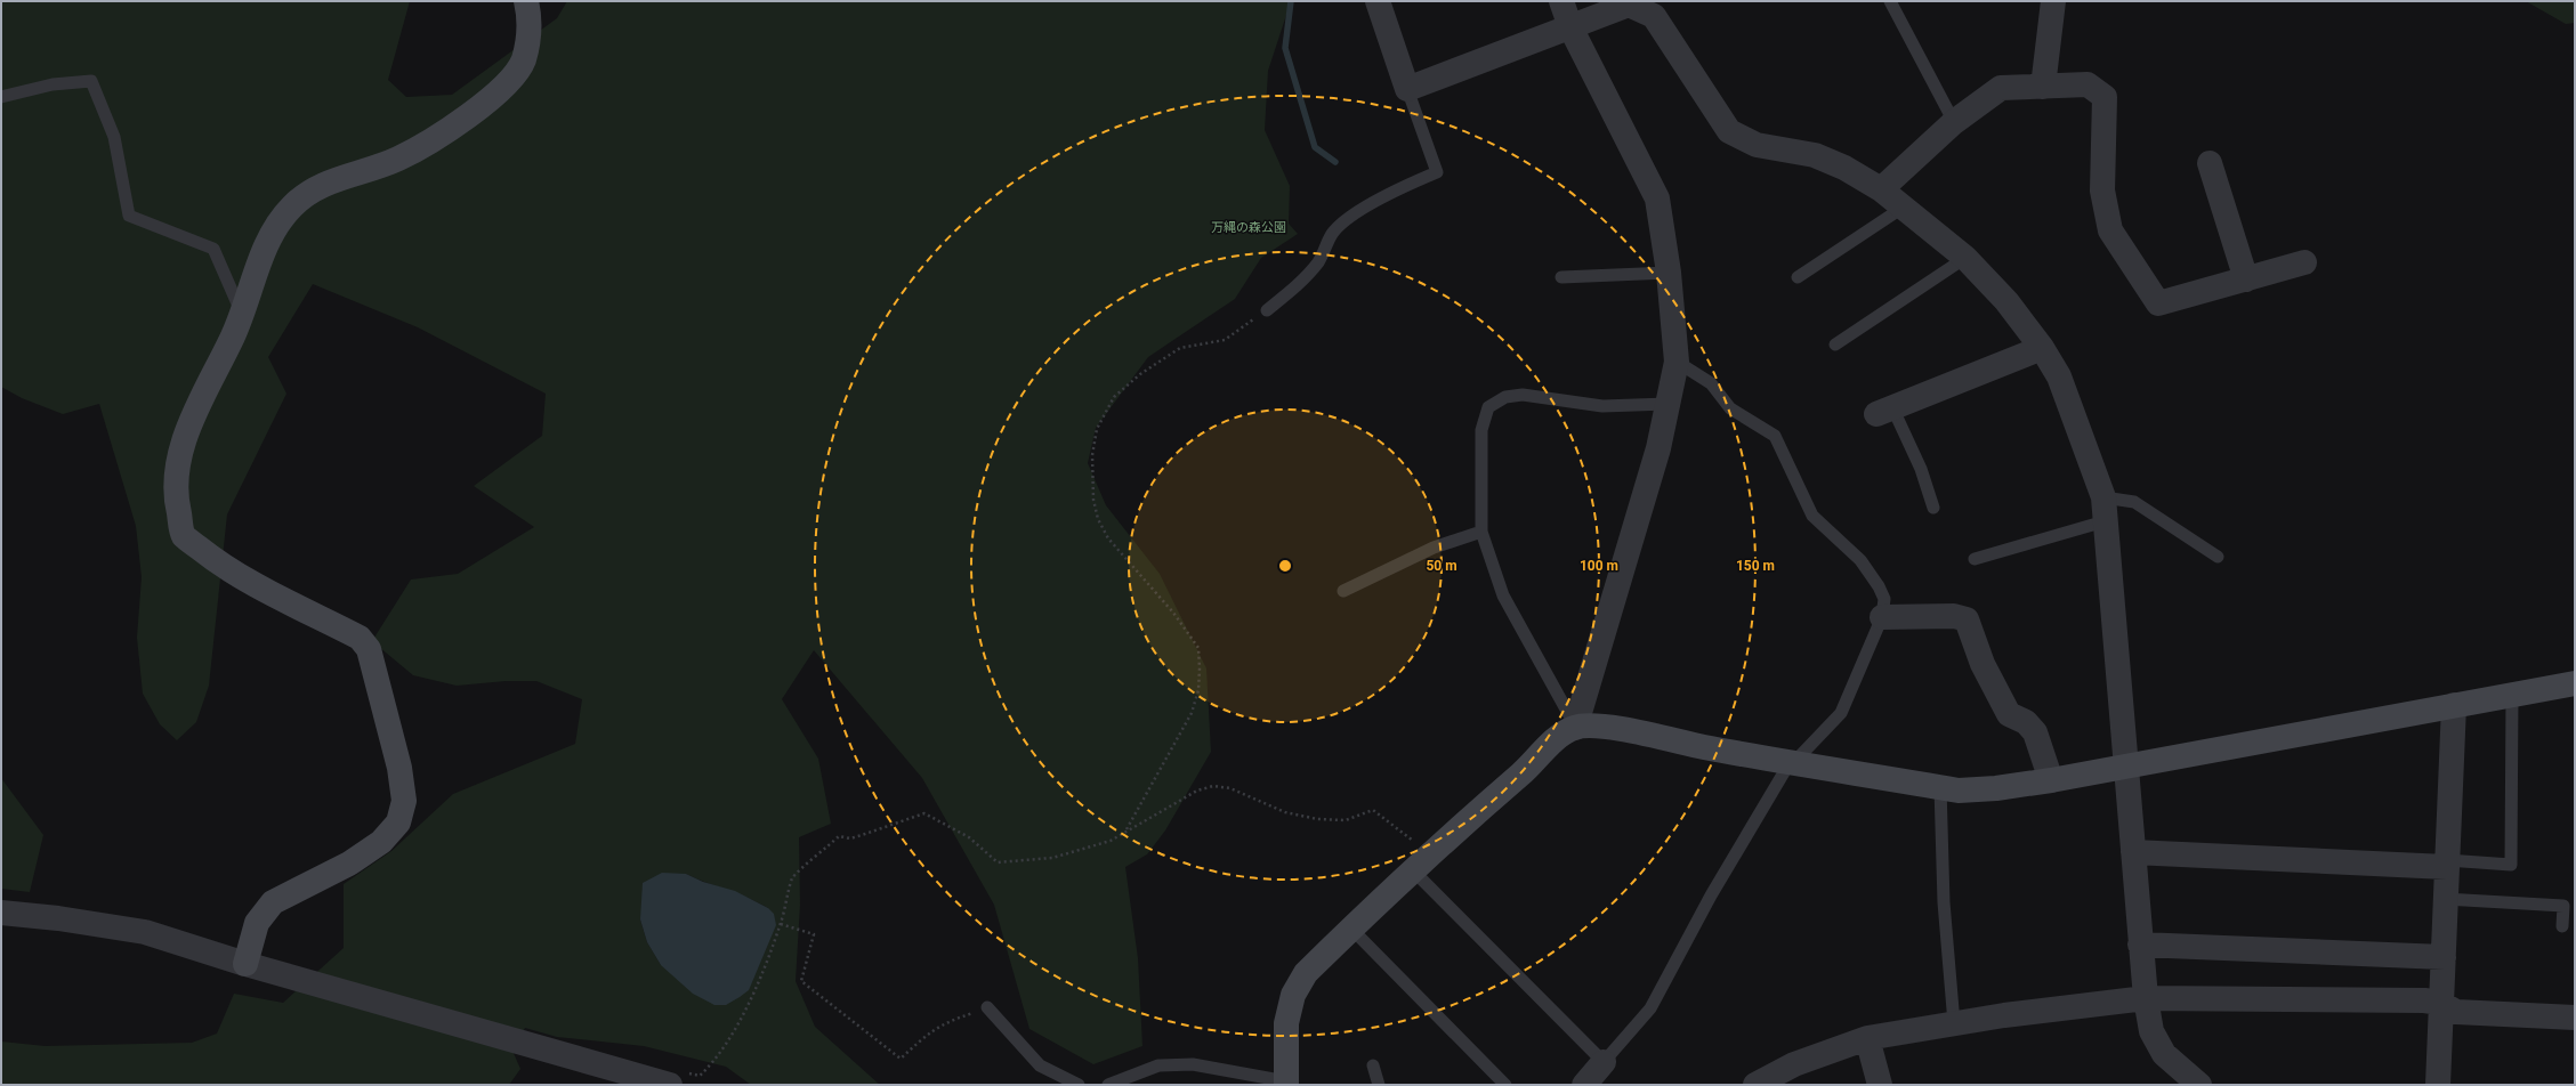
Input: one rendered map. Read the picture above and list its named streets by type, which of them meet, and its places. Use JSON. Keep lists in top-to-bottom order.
{
  "parks": ["万縄の森公園"],
  "rings": ["50 m", "100 m", "150 m"]
}
